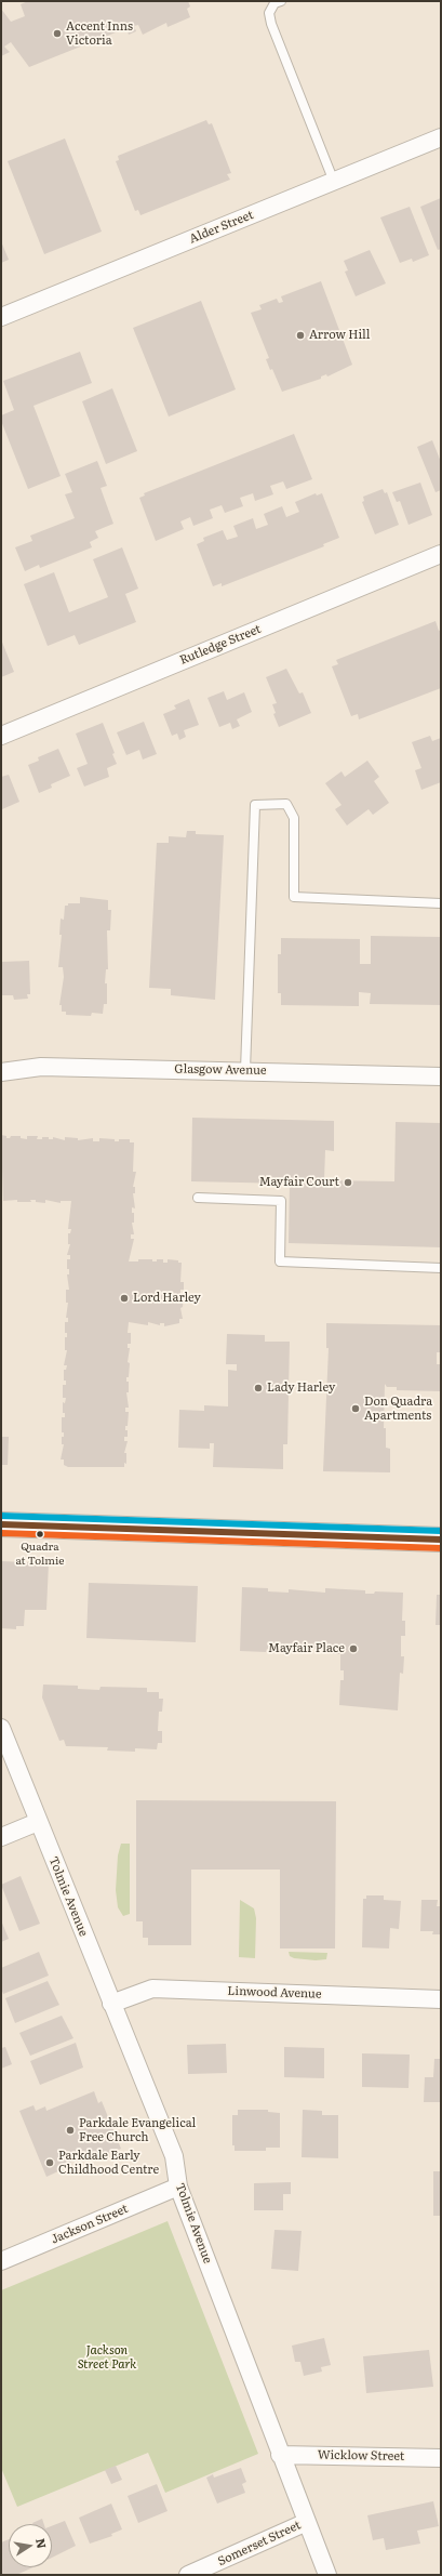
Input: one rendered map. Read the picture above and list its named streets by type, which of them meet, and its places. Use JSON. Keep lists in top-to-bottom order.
{
  "streets": {
    "street": [
      "Alder Street",
      "Rutledge Street",
      "Glasgow Avenue",
      "Tolmie Avenue",
      "Linwood Avenue",
      "Jackson Street",
      "Wicklow Street",
      "Somerset Street"
    ]
  },
  "crossings": [
    ["Tolmie Avenue", "Linwood Avenue"],
    ["Tolmie Avenue", "Jackson Street"],
    ["Tolmie Avenue", "Wicklow Street"],
    ["Tolmie Avenue", "Somerset Street"]
  ],
  "parks": ["Jackson Street Park"],
  "places": [
    "Accent Inns Victoria",
    "Arrow Hill",
    "Mayfair Court",
    "Lord Harley",
    "Lady Harley",
    "Don Quadra Apartments",
    "Quadra at Tolmie",
    "Mayfair Place",
    "Parkdale Evangelical Free Church",
    "Parkdale Early Childhood Centre"
  ],
  "north": "right"
}
